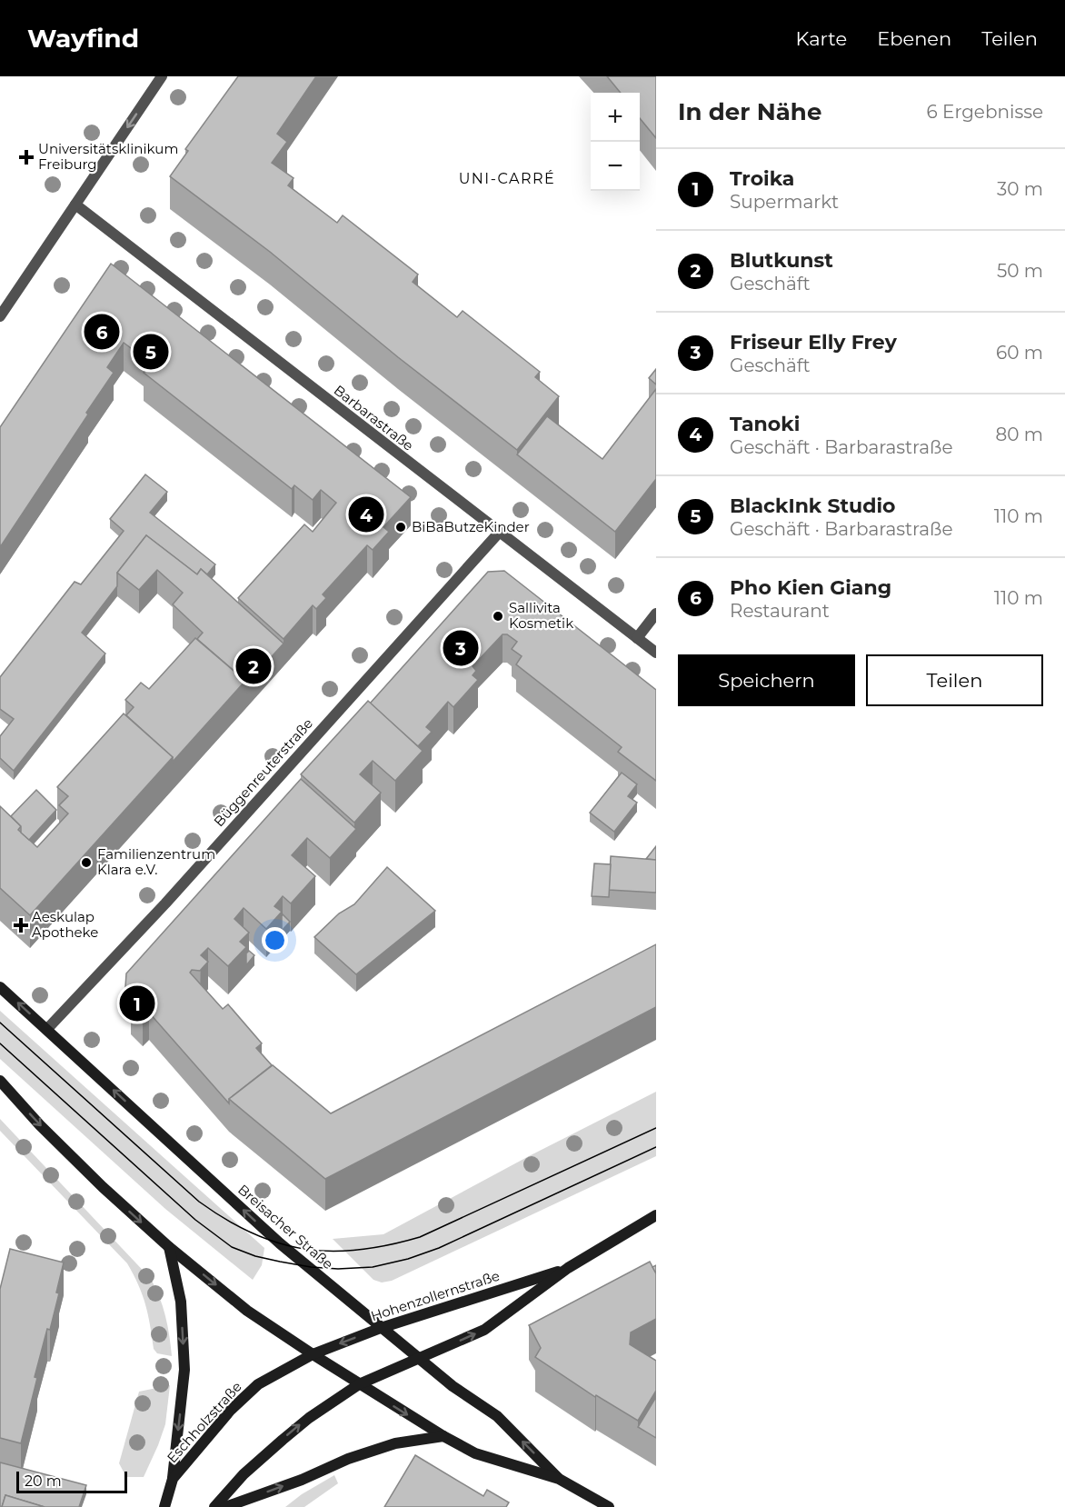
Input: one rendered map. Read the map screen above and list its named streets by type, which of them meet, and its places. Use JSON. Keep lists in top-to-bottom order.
{
  "streets": {
    "main road": ["Breisacher Straße", "Hohenzollernstraße", "Eschholzstraße"],
    "street": ["Barbarastraße", "Büggenreuterstraße"]
  },
  "crossings": [
    ["Barbarastraße", "Büggenreuterstraße"],
    ["Büggenreuterstraße", "Breisacher Straße"],
    ["Breisacher Straße", "Hohenzollernstraße"],
    ["Breisacher Straße", "Eschholzstraße"],
    ["Hohenzollernstraße", "Eschholzstraße"]
  ],
  "districts": ["UNI-CARRÉ"],
  "places": {
    "health": ["Universitätsklinikum Freiburg", "Aeskulap Apotheke"],
    "other": ["BiBaButzeKinder", "Sallivita Kosmetik", "Familienzentrum Klara e.V."]
  },
  "scale_bar": "20 m",
  "page": {
    "header": "Wayfind",
    "nav": ["Karte", "Ebenen", "Teilen"],
    "heading": ["In der Nähe", "6 Ergebnisse"],
    "map_buttons": ["+", "−"],
    "list": [
      {
        "mark": "1",
        "name": "Troika",
        "note": "Supermarkt",
        "value": "30 m"
      },
      {
        "mark": "2",
        "name": "Blutkunst",
        "note": "Geschäft",
        "value": "50 m"
      },
      {
        "mark": "3",
        "name": "Friseur Elly Frey",
        "note": "Geschäft",
        "value": "60 m"
      },
      {
        "mark": "4",
        "name": "Tanoki",
        "note": "Geschäft · Barbarastraße",
        "value": "80 m"
      },
      {
        "mark": "5",
        "name": "BlackInk Studio",
        "note": "Geschäft · Barbarastraße",
        "value": "110 m"
      },
      {
        "mark": "6",
        "name": "Pho Kien Giang",
        "note": "Restaurant",
        "value": "110 m"
      }
    ],
    "pins": [
      "6",
      "5",
      "4",
      "3",
      "2",
      "1"
    ],
    "buttons": ["Speichern", "Teilen"],
    "scale": "20 m"
  }
}
